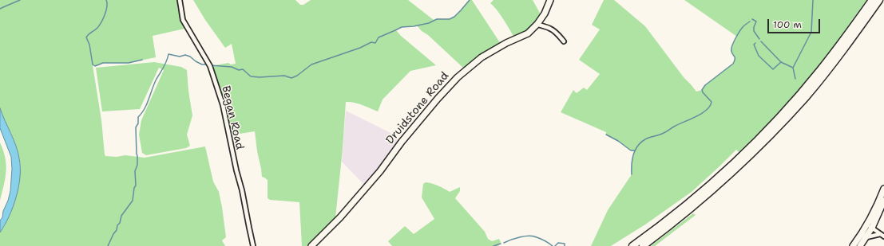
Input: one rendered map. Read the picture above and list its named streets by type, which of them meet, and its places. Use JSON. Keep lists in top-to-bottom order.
{
  "streets": {
    "street": ["Druidstone Road", "Began Road"]
  },
  "scale_bar": "100 m"
}
